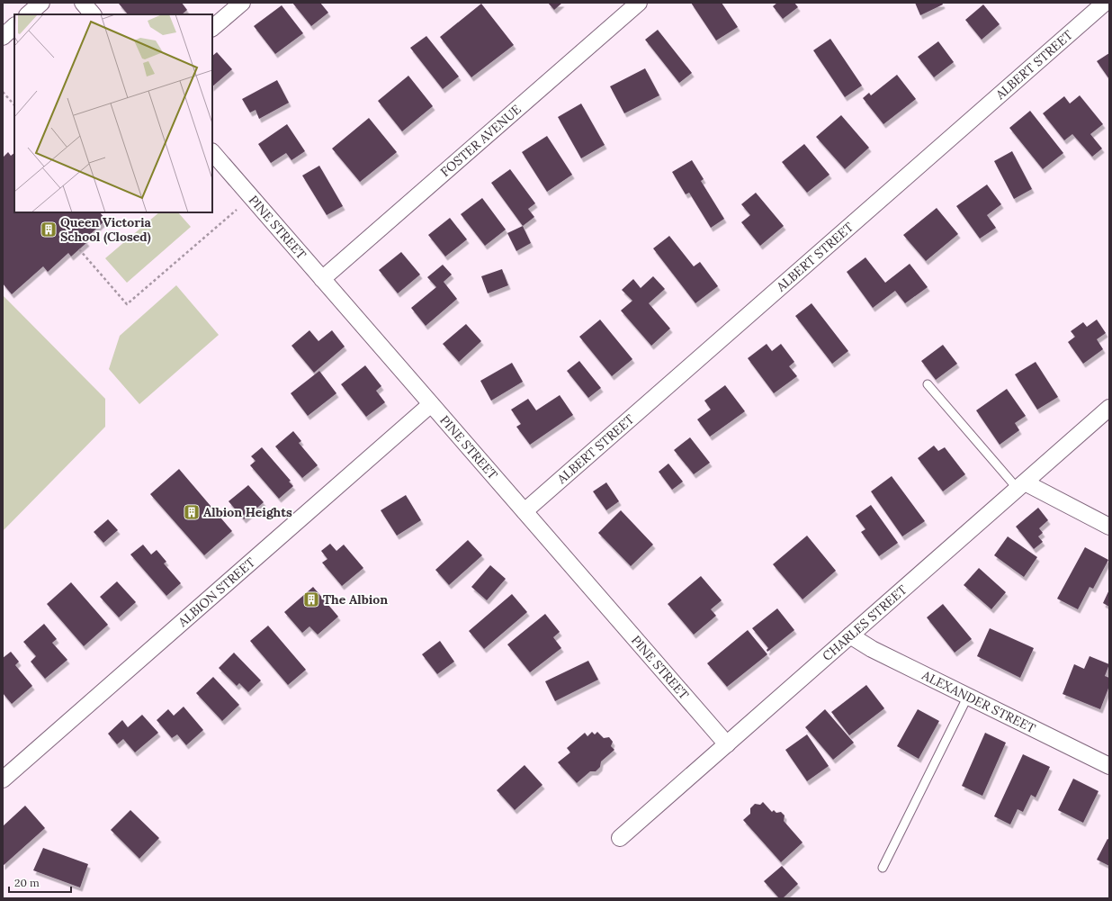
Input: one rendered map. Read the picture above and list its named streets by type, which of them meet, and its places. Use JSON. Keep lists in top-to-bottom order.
{
  "streets": {
    "street": [
      "ALBERT STREET",
      "FOSTER AVENUE",
      "PINE STREET",
      "ALBION STREET",
      "CHARLES STREET",
      "ALEXANDER STREET"
    ]
  },
  "crossings": [
    ["ALBERT STREET", "PINE STREET"],
    ["FOSTER AVENUE", "PINE STREET"],
    ["PINE STREET", "ALBION STREET"],
    ["PINE STREET", "CHARLES STREET"],
    ["CHARLES STREET", "ALEXANDER STREET"]
  ],
  "places": {
    "building": ["Queen Victoria School (Closed)", "Albion Heights", "The Albion"]
  },
  "scale_bar": "20 m"
}
